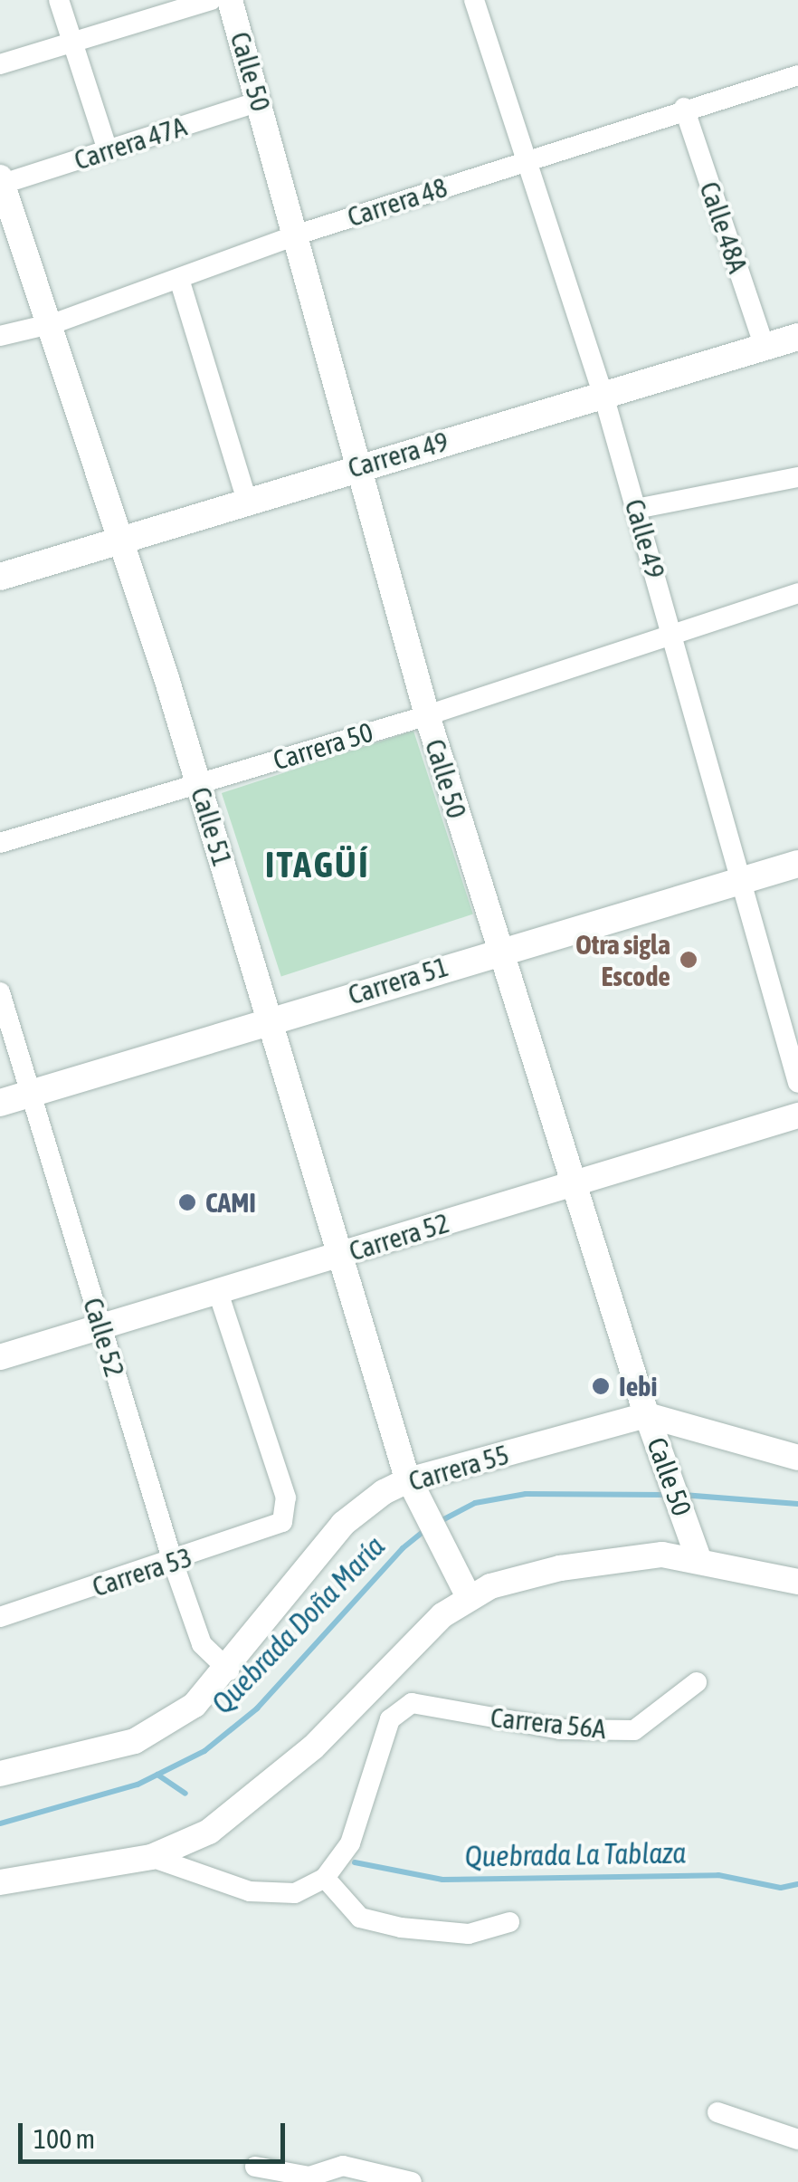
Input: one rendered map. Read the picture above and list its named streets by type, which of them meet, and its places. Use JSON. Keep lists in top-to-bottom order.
{
  "streets": {
    "main road": ["Carrera 49", "Carrera 51"],
    "street": [
      "Calle 50",
      "Carrera 47A",
      "Carrera 48",
      "Calle 48A",
      "Calle 49",
      "Carrera 50",
      "Calle 51",
      "Carrera 52",
      "Calle 52",
      "Carrera 55",
      "Carrera 53",
      "Carrera 56A"
    ]
  },
  "crossings": [
    ["Calle 50", "Carrera 47A"],
    ["Calle 50", "Carrera 48"],
    ["Calle 50", "Carrera 49"],
    ["Calle 50", "Carrera 50"],
    ["Calle 50", "Carrera 51"],
    ["Calle 50", "Carrera 52"],
    ["Calle 50", "Carrera 55"],
    ["Carrera 47A", "Calle 51"],
    ["Carrera 48", "Calle 48A"],
    ["Carrera 48", "Calle 49"],
    ["Carrera 48", "Calle 51"],
    ["Calle 48A", "Carrera 49"],
    ["Carrera 49", "Calle 49"],
    ["Carrera 49", "Calle 51"],
    ["Calle 49", "Carrera 50"],
    ["Calle 49", "Carrera 51"],
    ["Carrera 50", "Calle 51"],
    ["Calle 51", "Carrera 51"],
    ["Calle 51", "Carrera 52"],
    ["Calle 51", "Carrera 55"],
    ["Carrera 51", "Calle 52"],
    ["Carrera 52", "Calle 52"],
    ["Carrera 52", "Carrera 53"],
    ["Calle 52", "Carrera 55"],
    ["Calle 52", "Carrera 53"]
  ],
  "districts": ["ITAGÜÍ"],
  "water": ["Quebrada Doña María", "Quebrada La Tablaza"],
  "places": ["Otra sigla Escode", "CAMI", "Iebi"],
  "scale_bar": "100 m"
}
